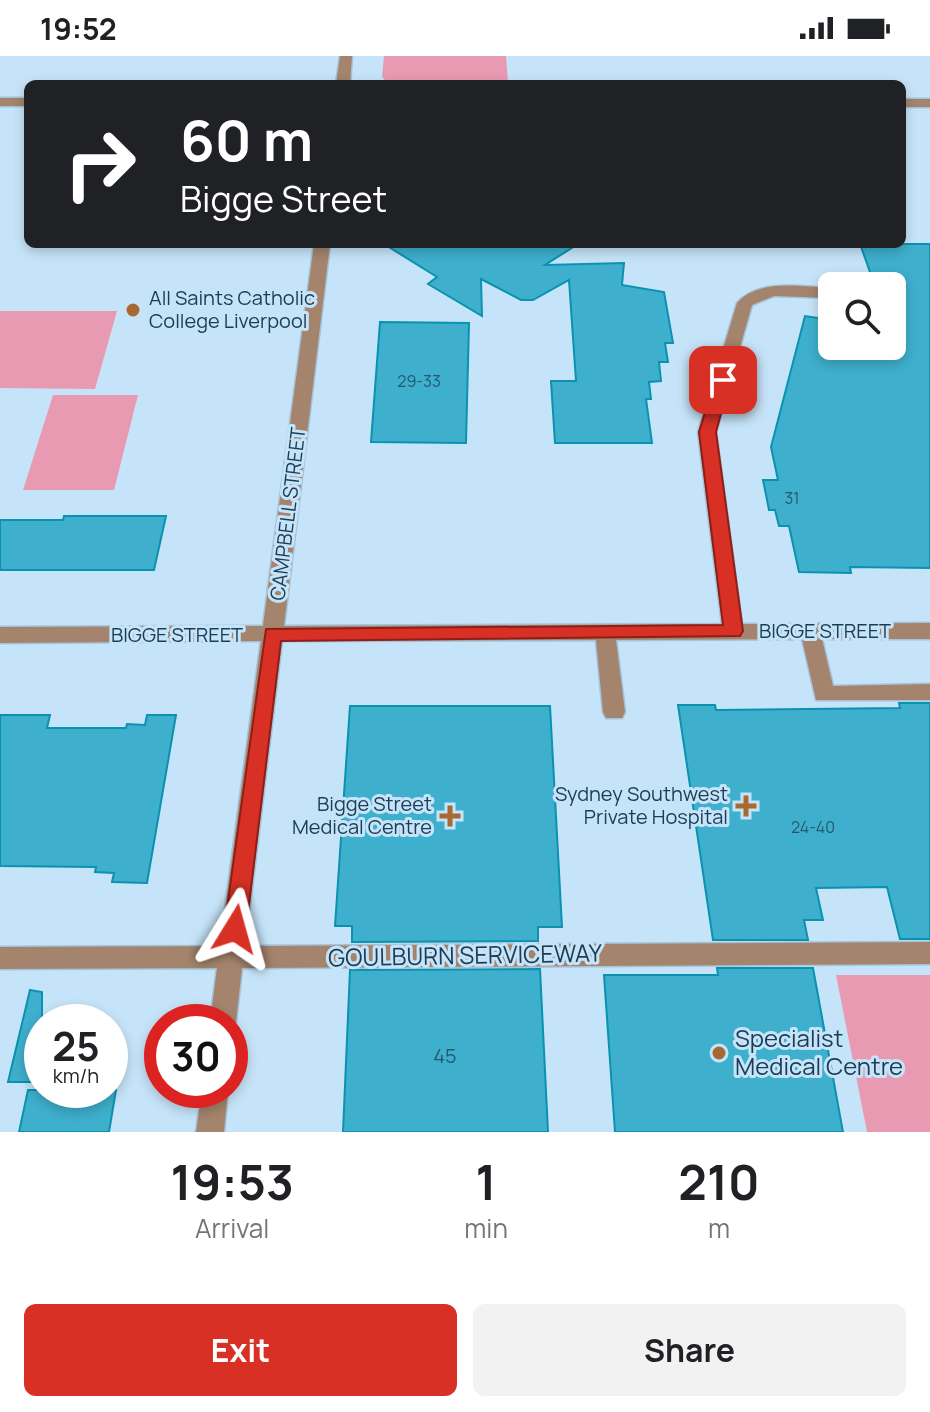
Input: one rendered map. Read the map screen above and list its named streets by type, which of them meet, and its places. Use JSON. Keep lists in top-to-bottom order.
{
  "streets": {
    "street": ["CAMPBELL STREET", "BIGGE STREET", "GOULBURN SERVICEWAY"]
  },
  "crossings": [
    ["CAMPBELL STREET", "BIGGE STREET"],
    ["CAMPBELL STREET", "GOULBURN SERVICEWAY"]
  ],
  "places": {
    "other": ["All Saints Catholic College Liverpool", "Specialist Medical Centre"],
    "health": ["Sydney Southwest Private Hospital", "Bigge Street Medical Centre"]
  },
  "house_numbers": [
    "29-33",
    "31",
    "24-40",
    "45"
  ],
  "page": {
    "status": "19:52",
    "turn": ["60 m", "Bigge Street"],
    "speed": "25 km/h",
    "limit": "30",
    "eta": [
      "19:53",
      "Arrival",
      "1",
      "min",
      "210",
      "m"
    ],
    "buttons": ["Exit", "Share"]
  }
}
